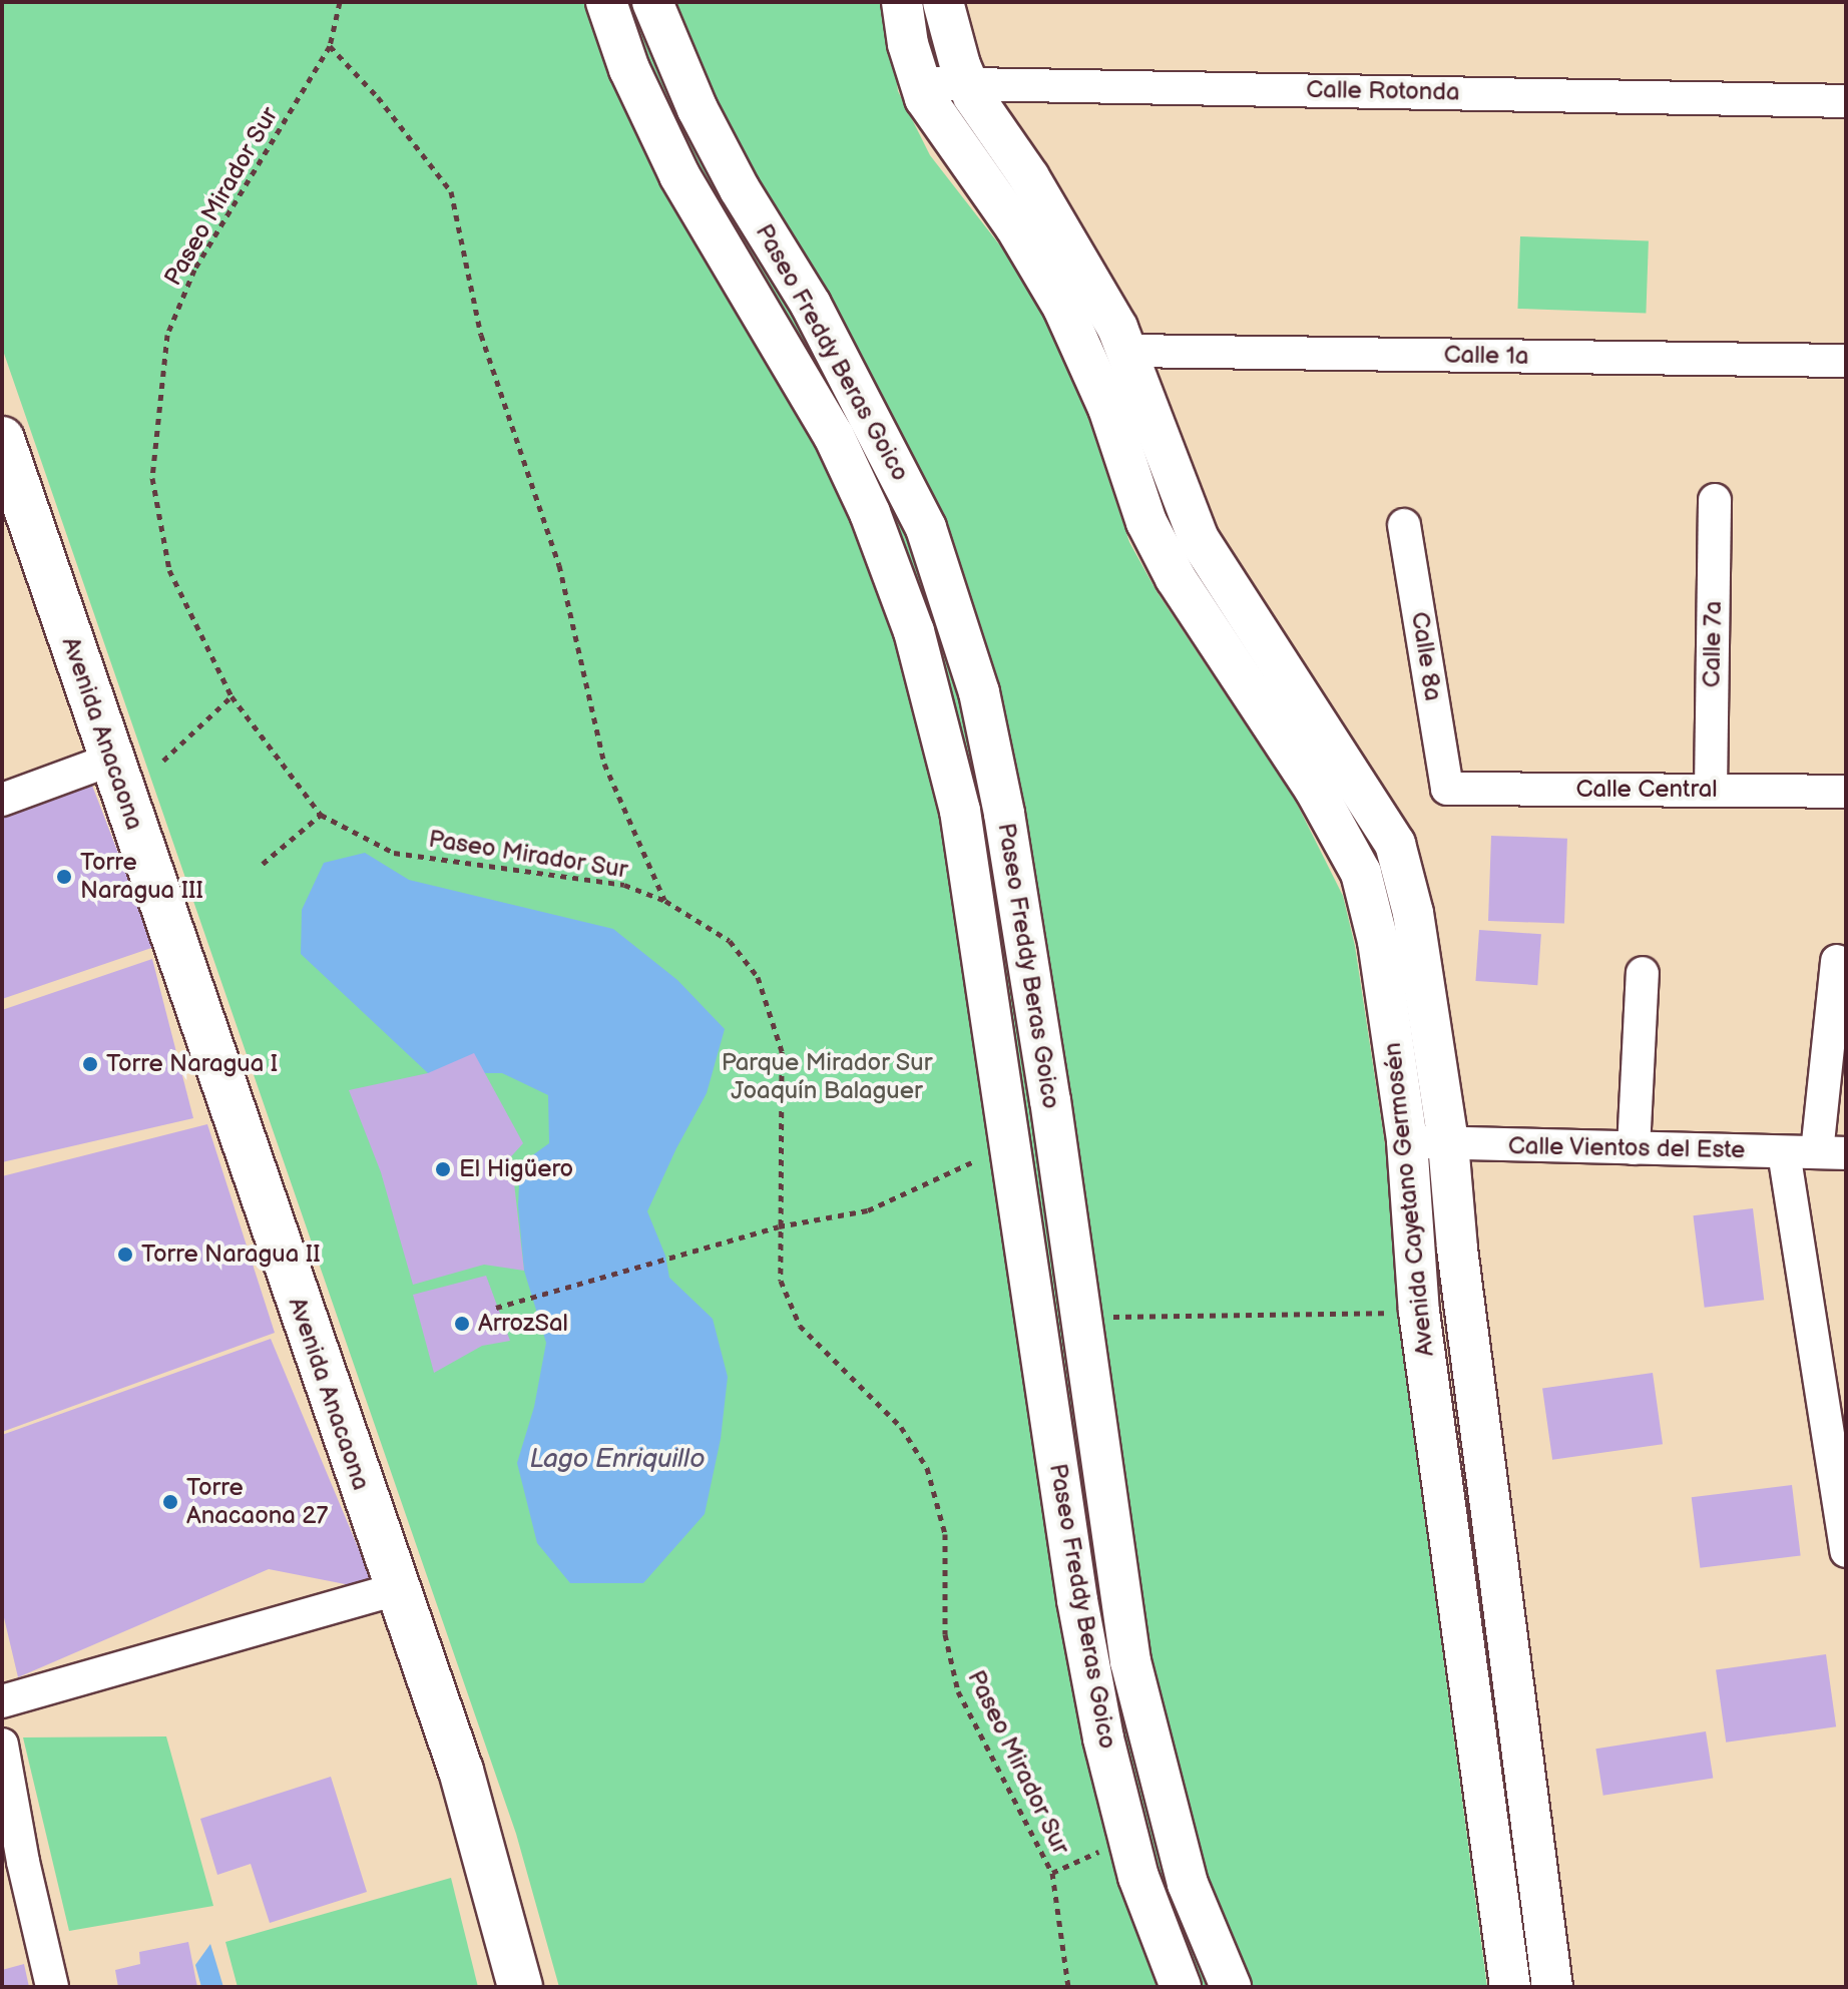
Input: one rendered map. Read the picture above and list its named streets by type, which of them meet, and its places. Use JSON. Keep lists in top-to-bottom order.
{
  "streets": {
    "main road": ["Avenida Anacaona"],
    "street": [
      "Calle Rotonda",
      "Paseo Freddy Beras Goico",
      "Calle 1a",
      "Calle 7a",
      "Calle 8a",
      "Calle Central",
      "Calle Vientos del Este",
      "Avenida Cayetano Germosén"
    ],
    "path": ["Paseo Mirador Sur"]
  },
  "crossings": [
    ["Calle Rotonda", "Avenida Cayetano Germosén"],
    ["Calle 1a", "Avenida Cayetano Germosén"],
    ["Calle 7a", "Calle Central"],
    ["Calle 8a", "Calle Central"],
    ["Calle Vientos del Este", "Avenida Cayetano Germosén"]
  ],
  "water": ["Lago Enriquillo"],
  "parks": ["Parque Mirador Sur Joaquín Balaguer"],
  "places": [
    "Torre Naragua III",
    "Torre Naragua I",
    "El Higüero",
    "Torre Naragua II",
    "ArrozSal",
    "Torre Anacaona 27"
  ]
}
